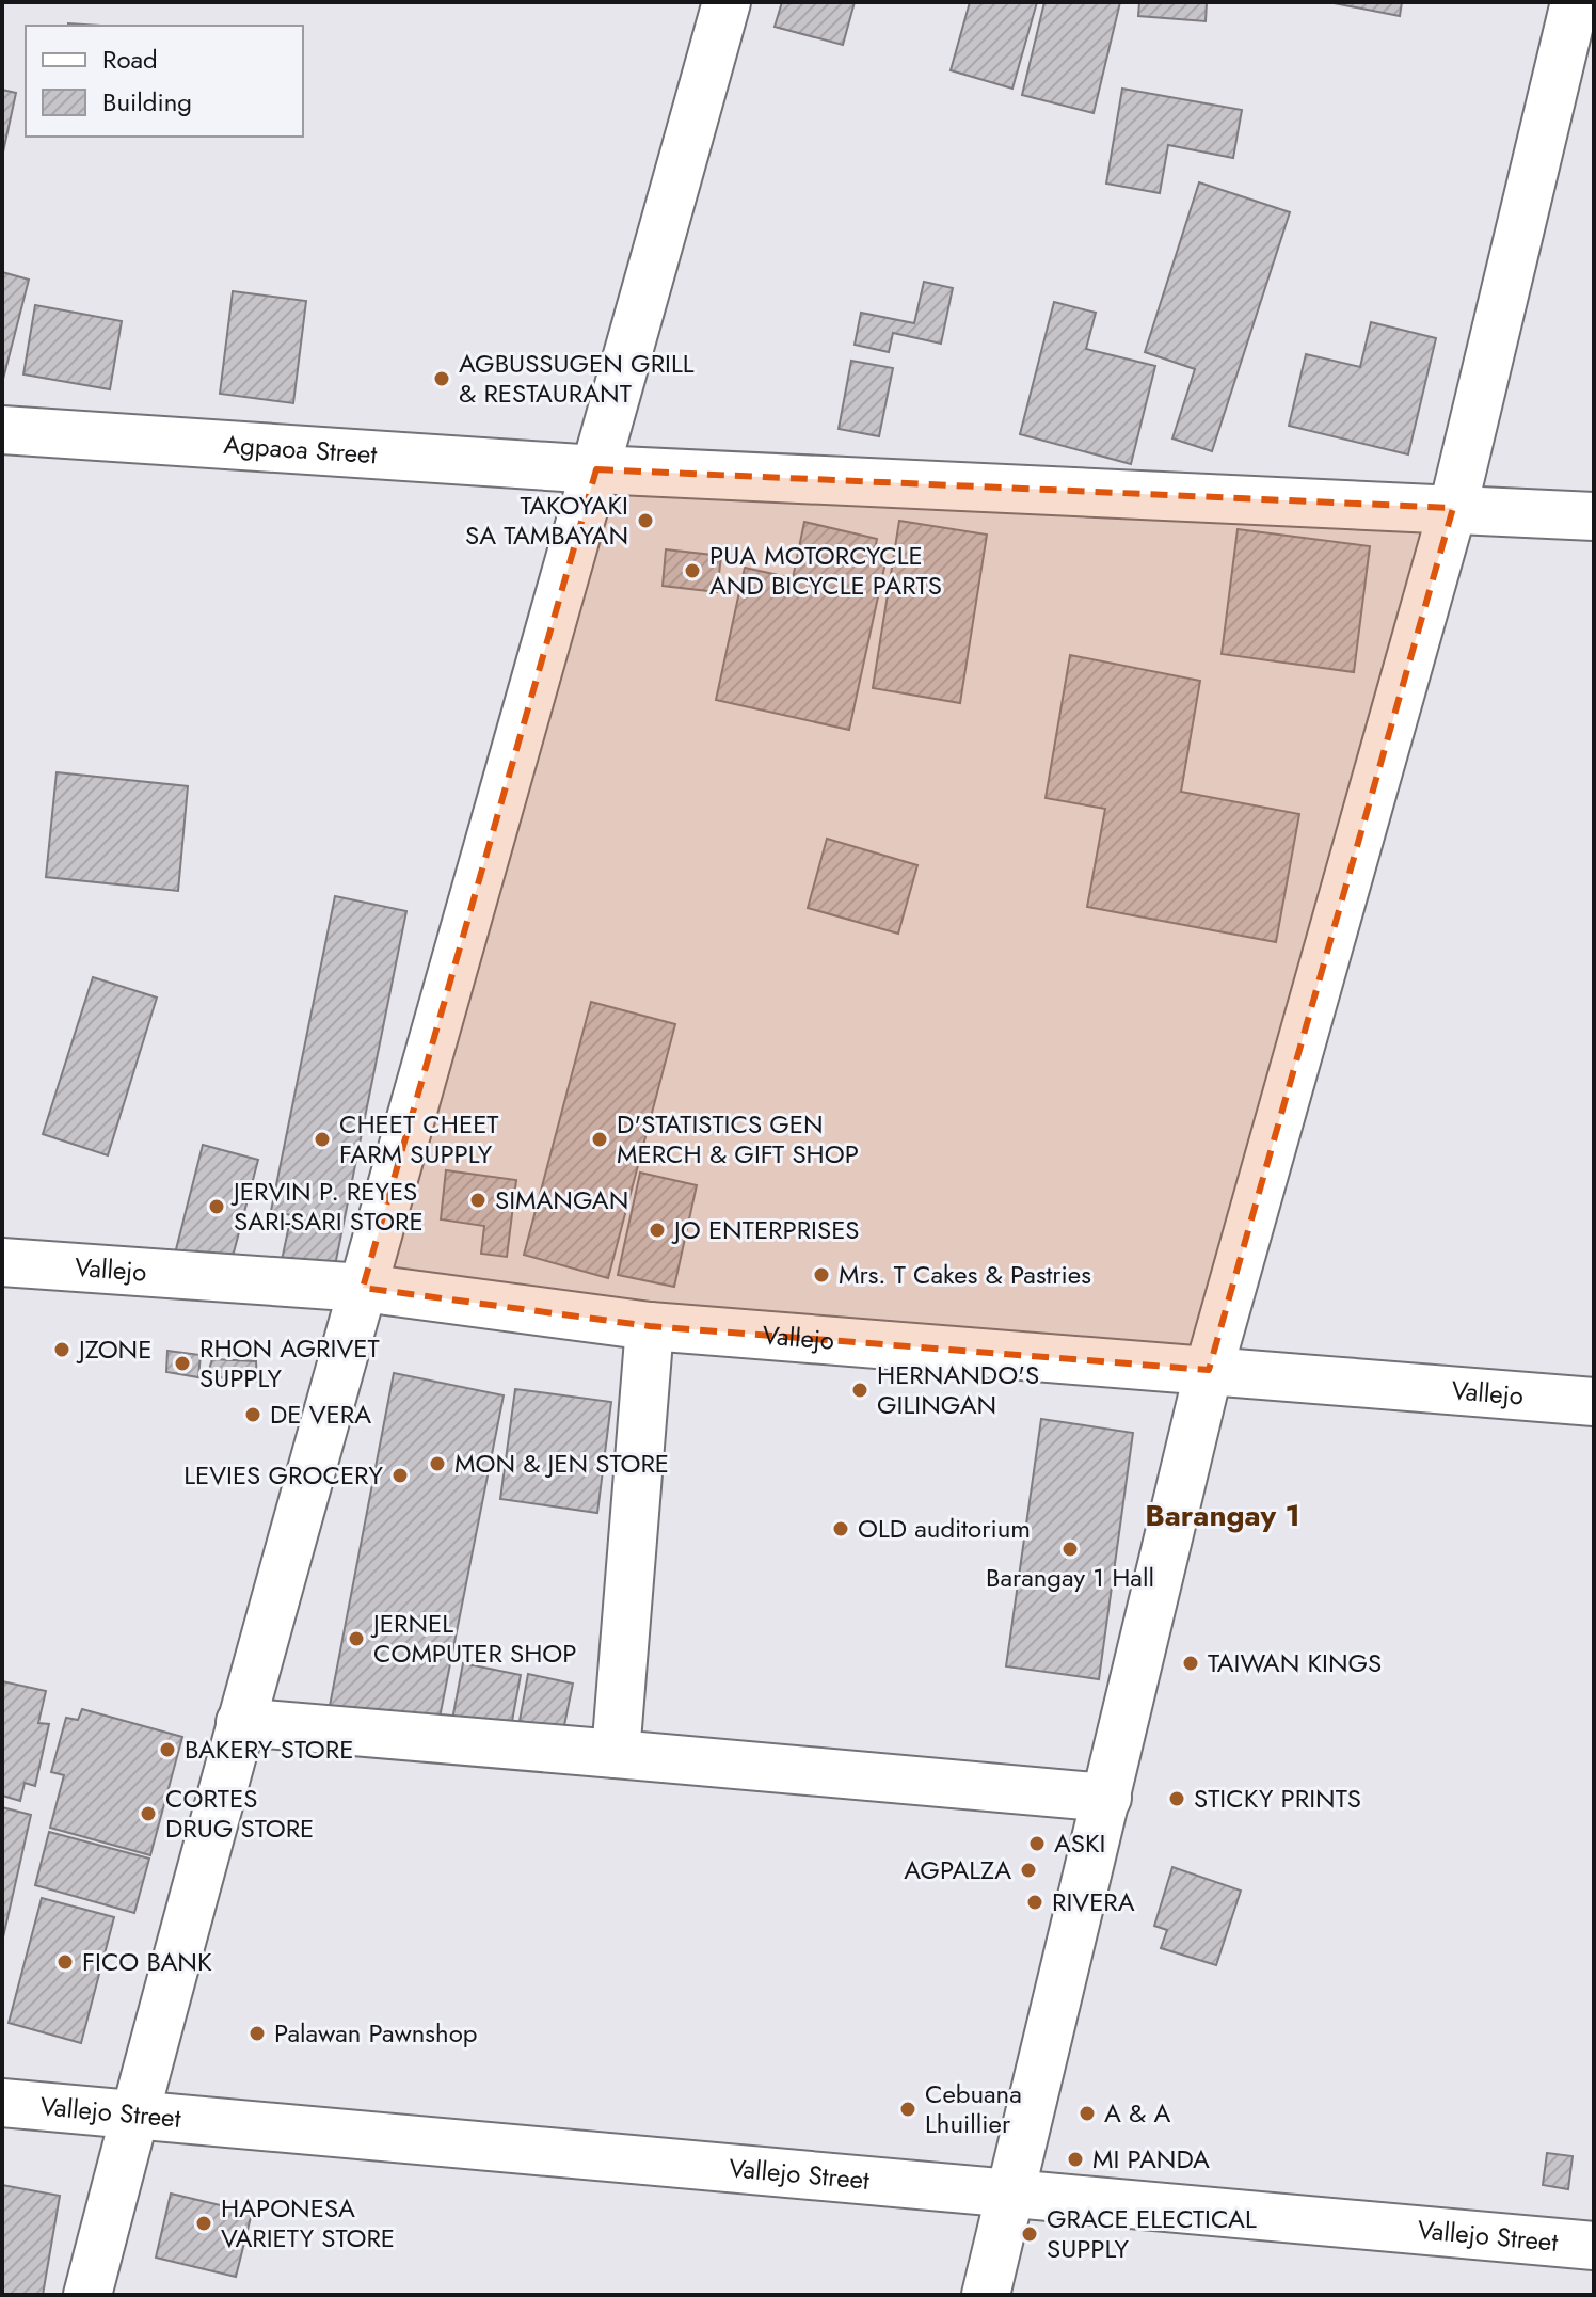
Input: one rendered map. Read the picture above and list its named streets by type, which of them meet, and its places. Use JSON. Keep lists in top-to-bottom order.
{
  "streets": {
    "street": ["Agpaoa Street", "Vallejo", "Vallejo Street"]
  },
  "districts": ["Barangay 1"],
  "places": [
    "AGBUSSUGEN GRILL & RESTAURANT",
    "TAKOYAKI SA TAMBAYAN",
    "PUA MOTORCYCLE AND BICYCLE PARTS",
    "CHEET CHEET FARM SUPPLY",
    "D'STATISTICS GEN MERCH & GIFT SHOP",
    "SIMANGAN",
    "JERVIN P. REYES SARI-SARI STORE",
    "JO ENTERPRISES",
    "Mrs. T Cakes & Pastries",
    "JZONE",
    "RHON AGRIVET SUPPLY",
    "HERNANDO'S GILINGAN",
    "DE VERA",
    "MON & JEN STORE",
    "LEVIES GROCERY",
    "OLD auditorium",
    "Barangay 1 Hall",
    "JERNEL COMPUTER SHOP",
    "TAIWAN KINGS",
    "BAKERY STORE",
    "STICKY PRINTS",
    "CORTES DRUG STORE",
    "ASKI",
    "AGPALZA",
    "RIVERA",
    "FICO BANK",
    "Palawan Pawnshop",
    "Cebuana Lhuillier",
    "A & A",
    "MI PANDA",
    "HAPONESA VARIETY STORE",
    "GRACE ELECTICAL SUPPLY"
  ],
  "legend": ["Road", "Building"]
}
